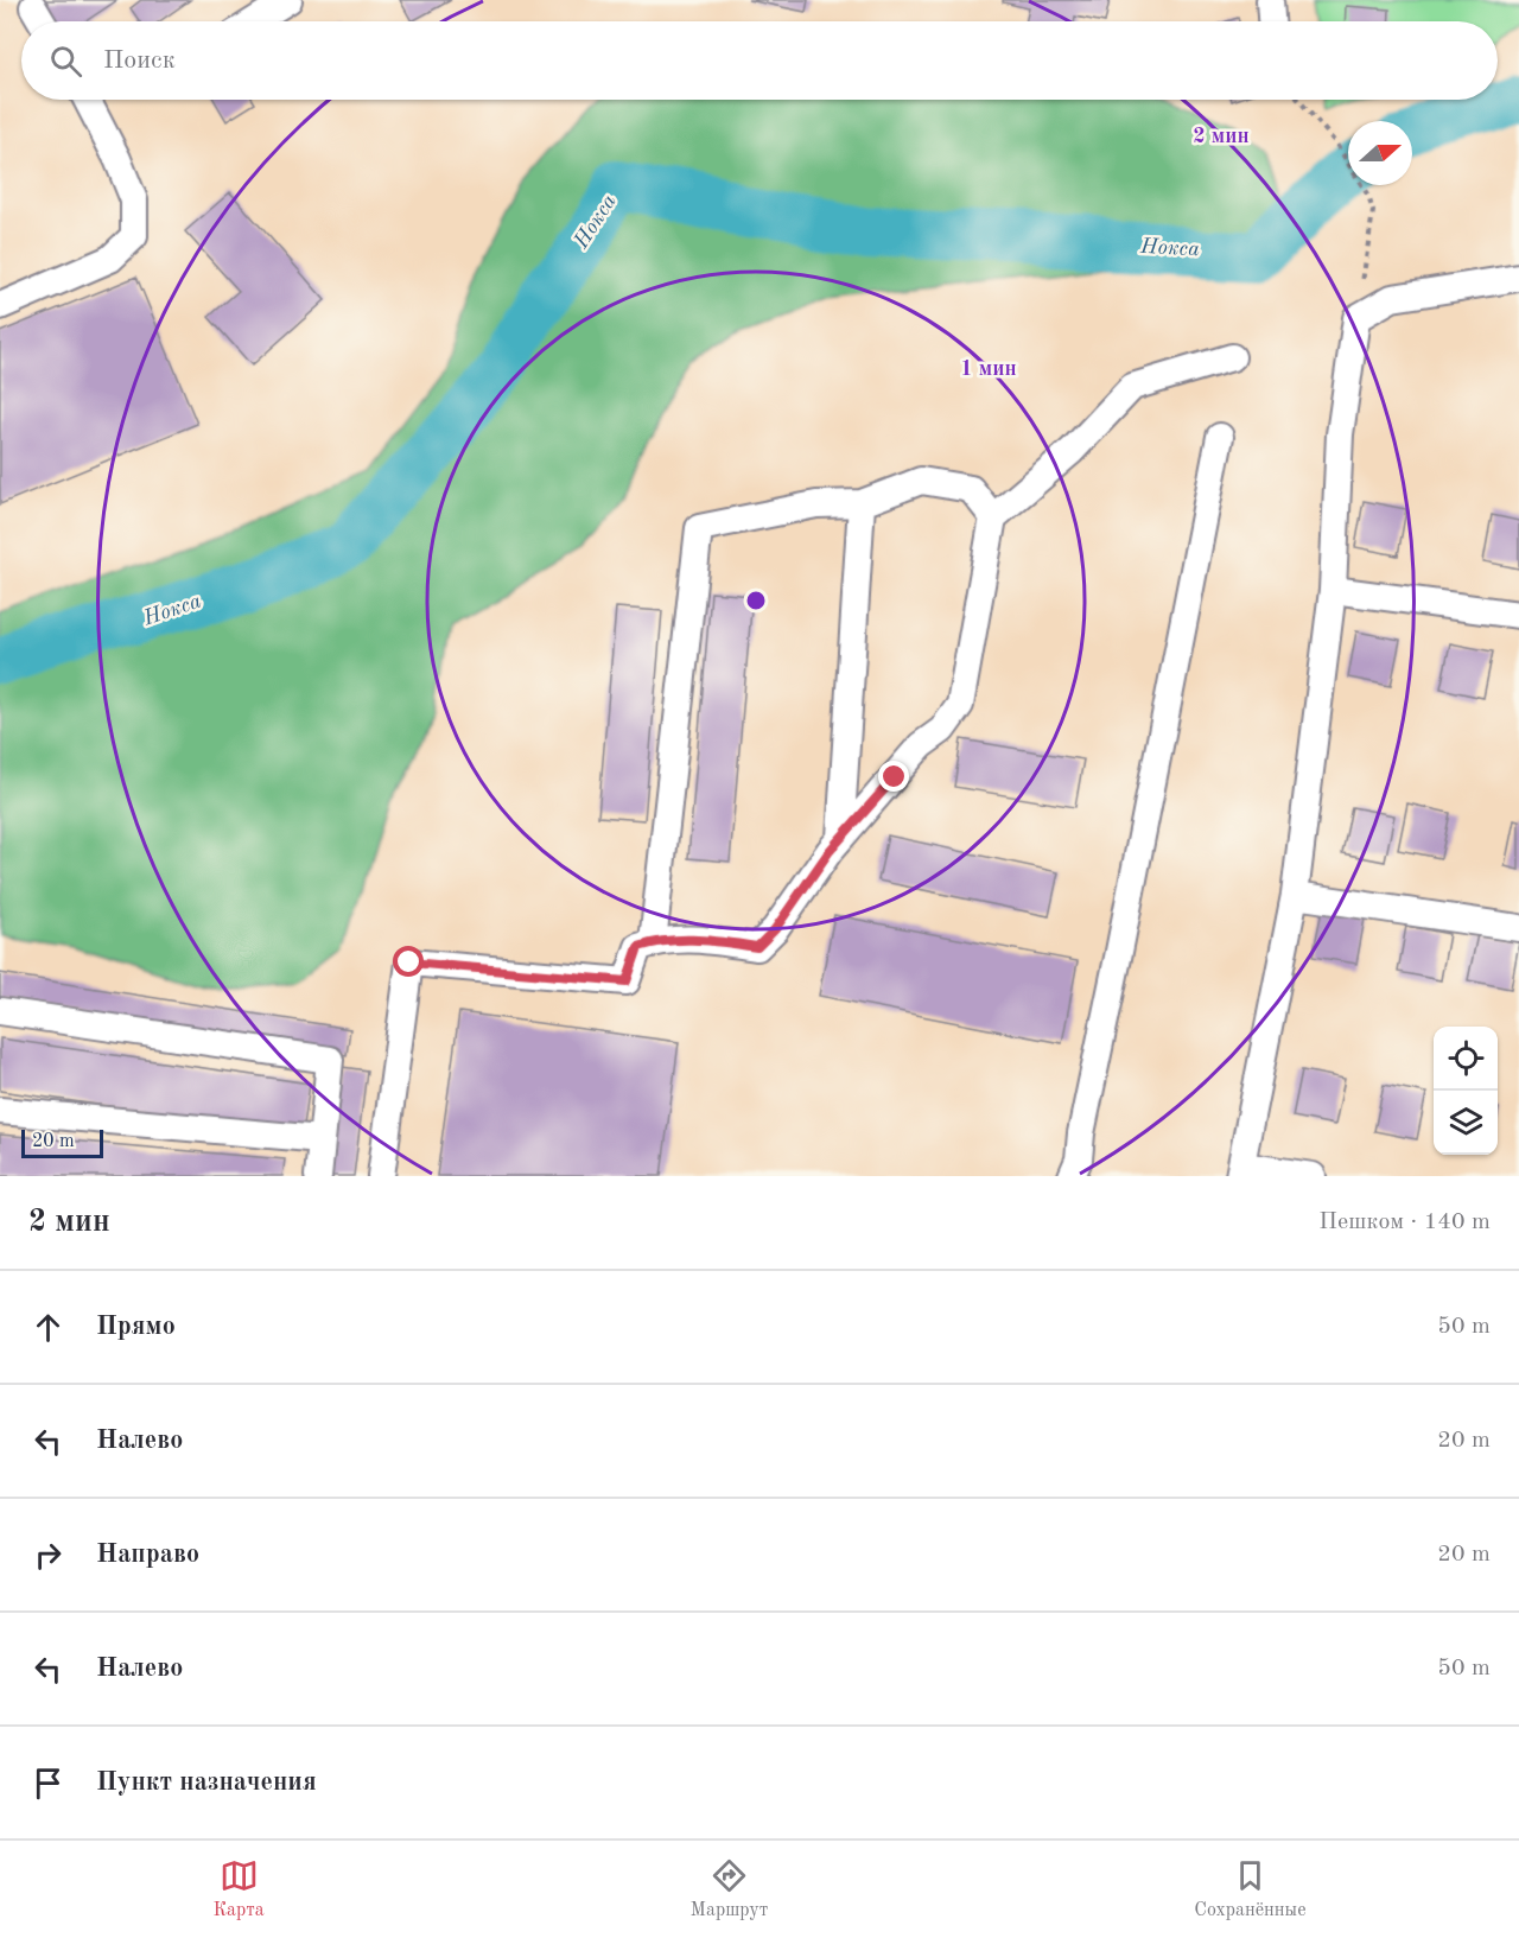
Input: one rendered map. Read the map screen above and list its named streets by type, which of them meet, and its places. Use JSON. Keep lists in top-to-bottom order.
{
  "water": ["Нокса"],
  "scale_bar": "20 m",
  "north": "right",
  "page": {
    "search": "Поиск",
    "scale": "20 m",
    "heading": ["2 мин", "Пешком · 140 m"],
    "list": [
      ["Прямо", "50 m"],
      ["Налево", "20 m"],
      ["Направо", "20 m"],
      ["Налево", "50 m"],
      "Пункт назначения"
    ],
    "nav": ["Карта", "Маршрут", "Сохранённые"]
  },
  "rings": ["2 мин", "1 мин"]
}
